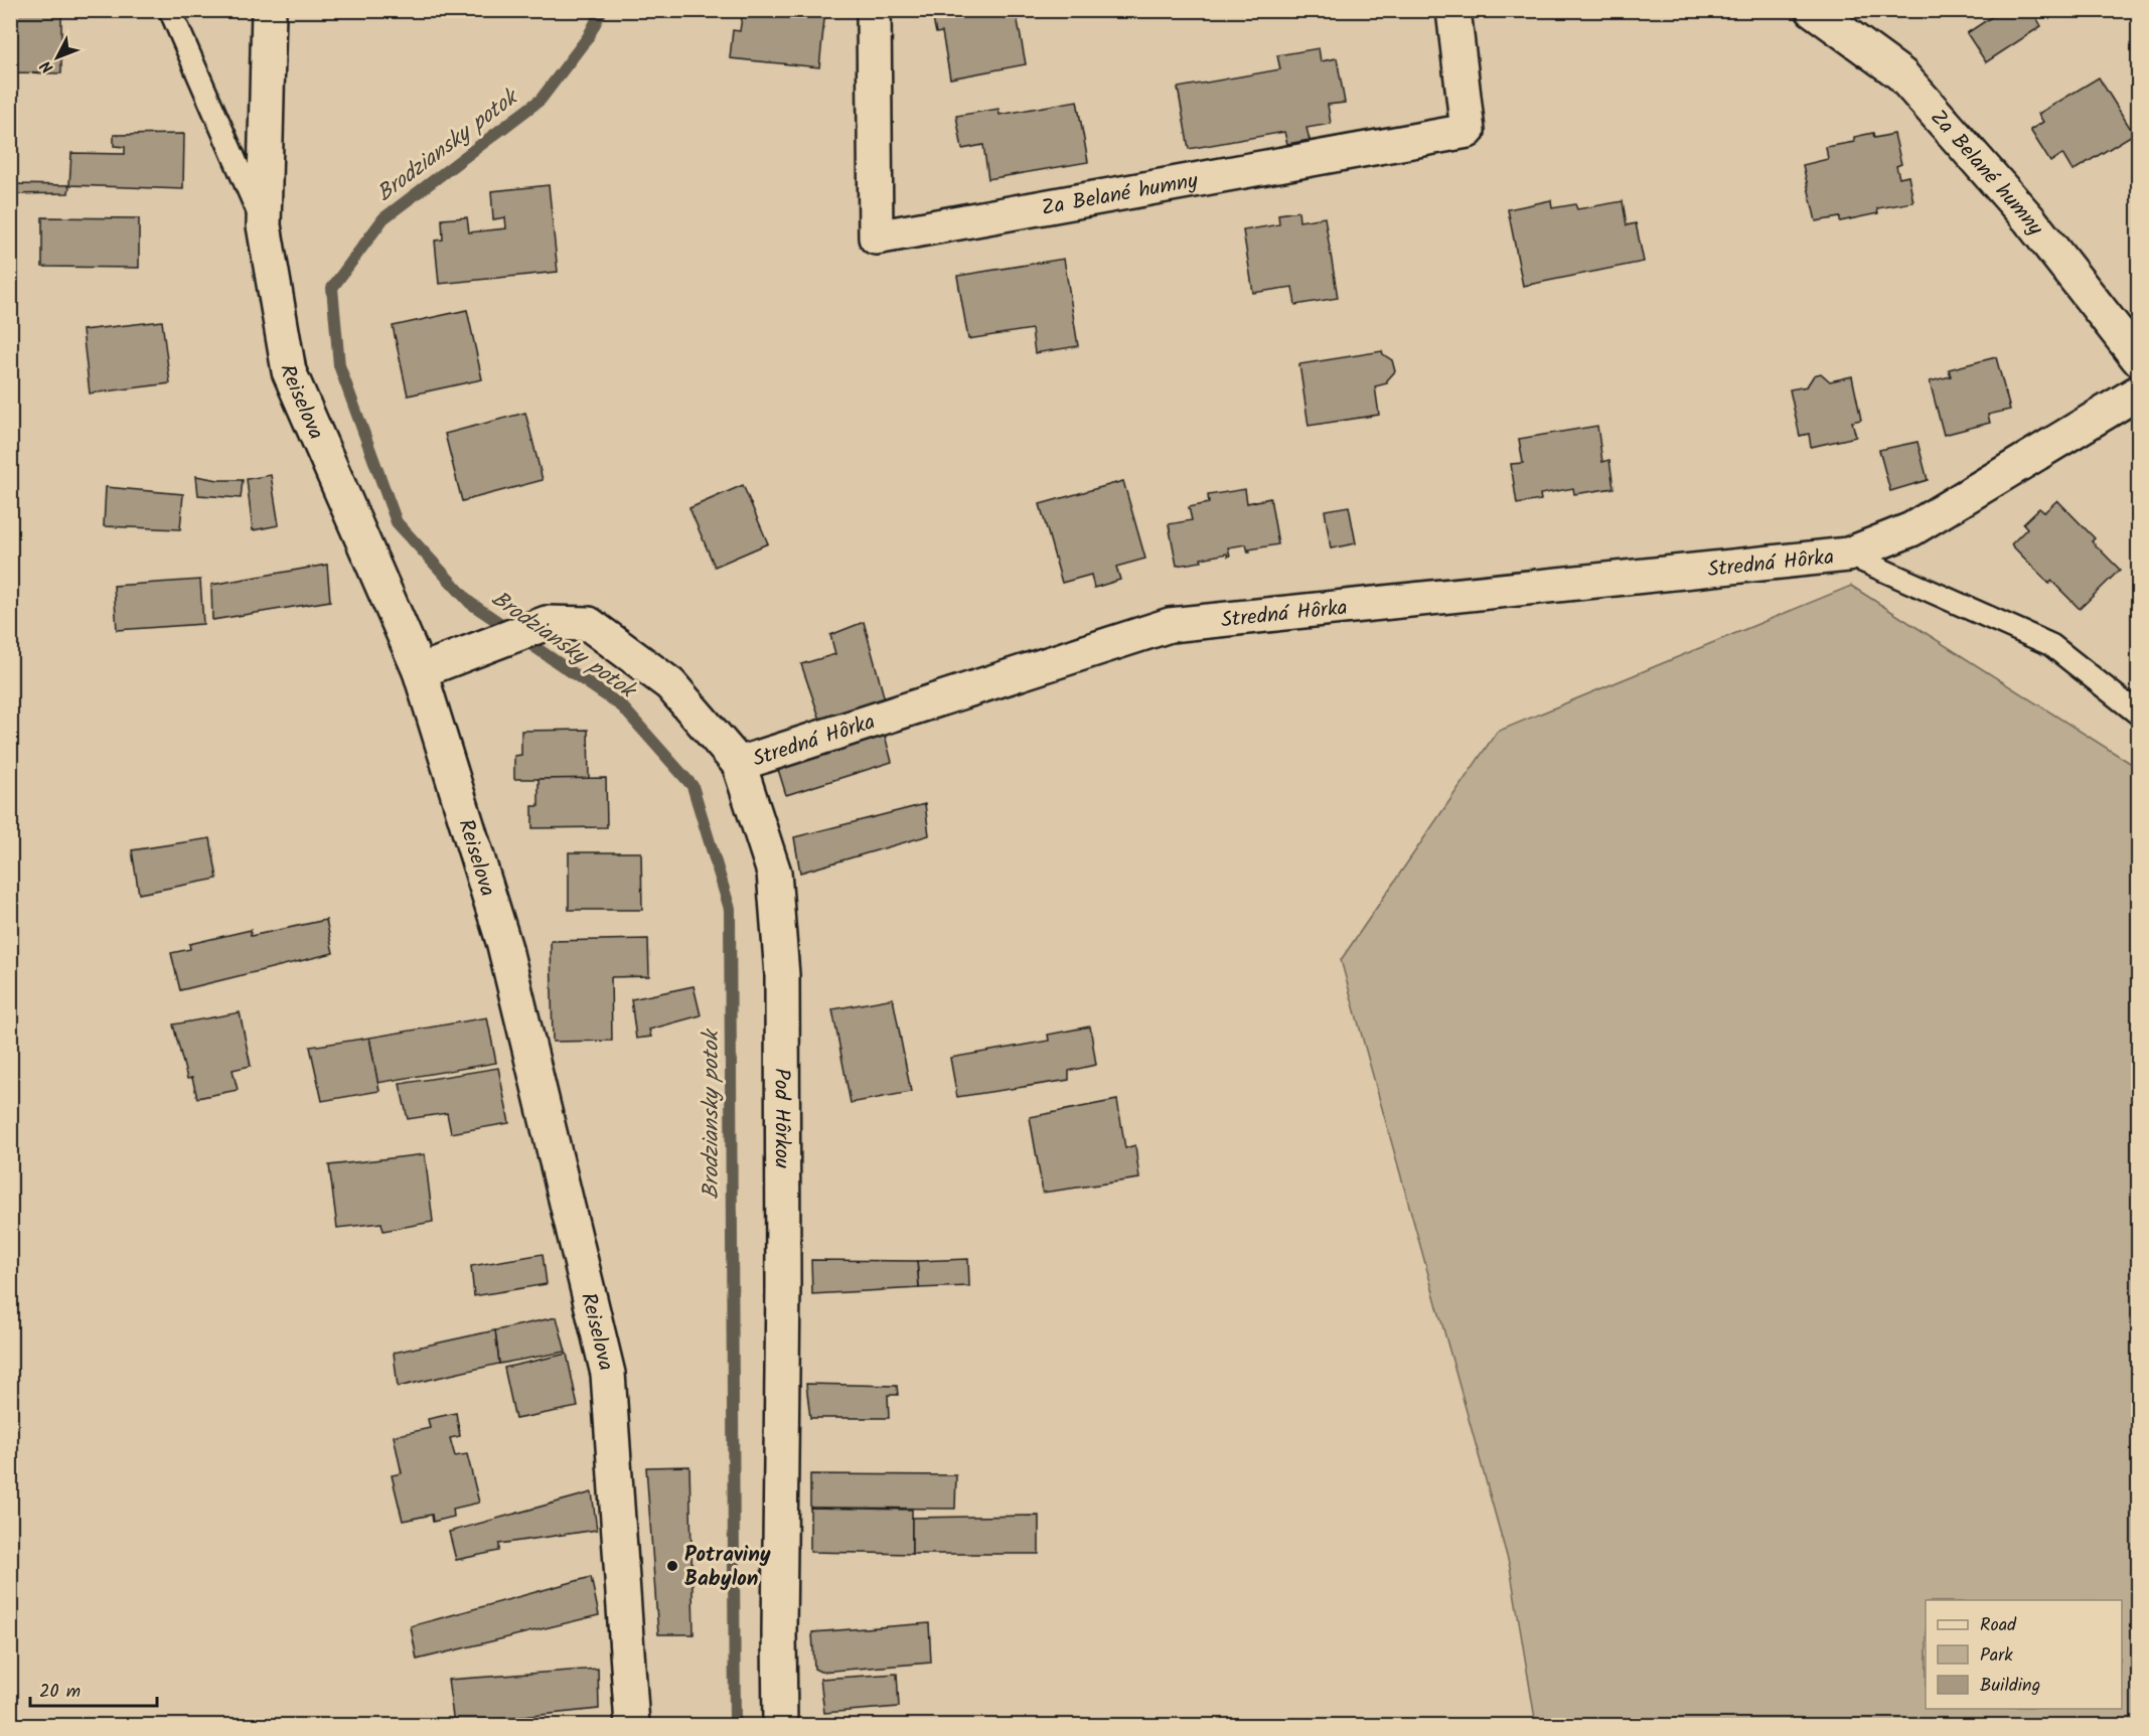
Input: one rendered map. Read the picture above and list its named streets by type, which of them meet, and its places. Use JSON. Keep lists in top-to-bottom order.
{
  "streets": {
    "street": [
      "Za Belané humny",
      "Reiselova",
      "Stredná Hôrka",
      "Pod Hôrkou"
    ]
  },
  "crossings": [
    ["Reiselova", "Pod Hôrkou"],
    ["Stredná Hôrka", "Pod Hôrkou"]
  ],
  "water": ["Brodziansky potok"],
  "places": ["Potraviny Babylon"],
  "legend": ["Road", "Park", "Building"],
  "scale_bar": "20 m",
  "north": "bottom left"
}
